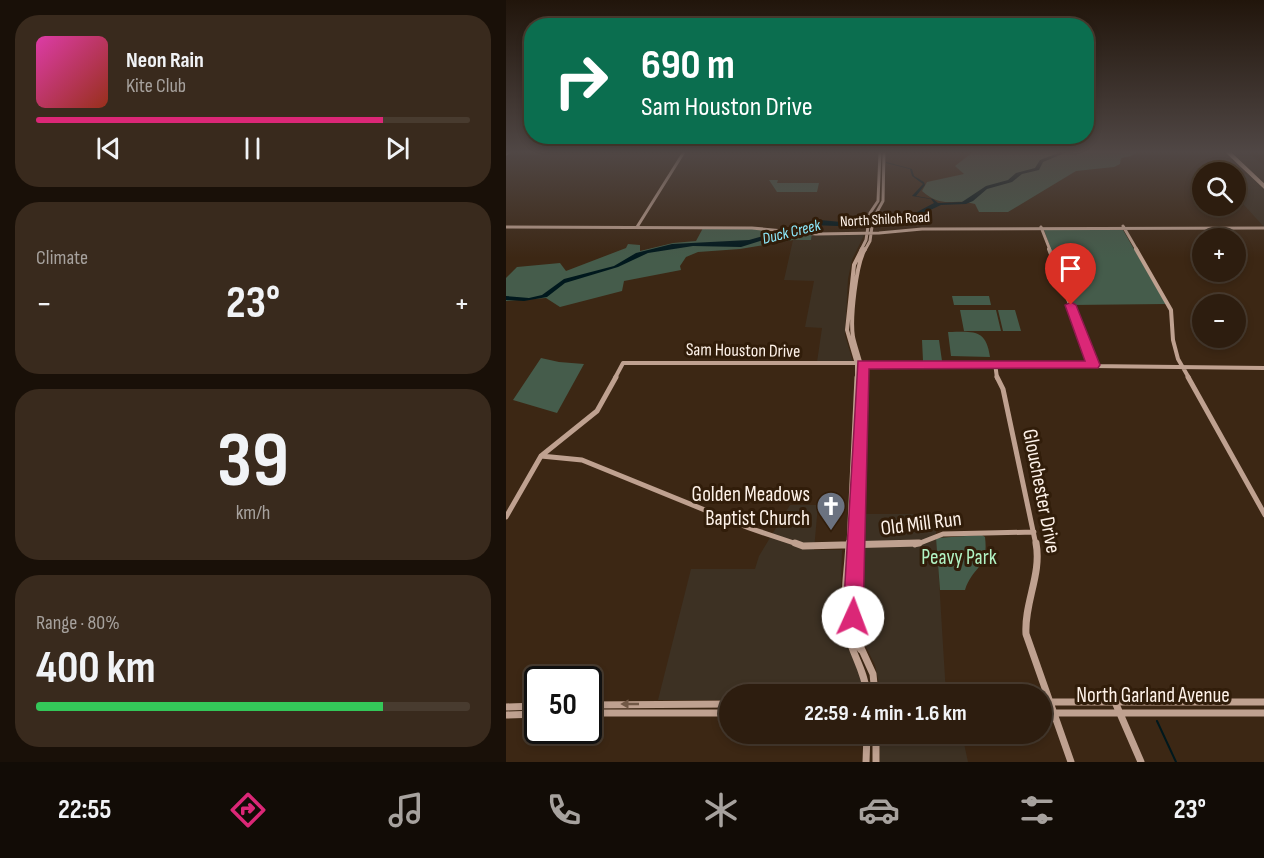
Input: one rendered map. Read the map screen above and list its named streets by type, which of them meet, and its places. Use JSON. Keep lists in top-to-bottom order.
{
  "streets": {
    "main road": [
      "North Shiloh Road",
      "Sam Houston Drive",
      "Glouchester Drive",
      "Old Mill Run",
      "North Garland Avenue"
    ]
  },
  "crossings": [
    ["Sam Houston Drive", "Glouchester Drive"],
    ["Sam Houston Drive", "Old Mill Run"],
    ["Glouchester Drive", "Old Mill Run"],
    ["Glouchester Drive", "North Garland Avenue"]
  ],
  "water": ["Duck Creek"],
  "parks": ["Peavy Park"],
  "places": {
    "church": ["Golden Meadows Baptist Church"]
  },
  "page": {
    "turn": ["690 m", "Sam Houston Drive"],
    "song": ["Neon Rain", "Kite Club"],
    "map_buttons": ["+", "−"],
    "tile": [
      "Climate",
      ["39", "km/h"],
      ["Range · 80%", "400 km"]
    ],
    "heat": ["−", "23°", "+"],
    "limit": "50",
    "trip": "22:59 · 4 min · 1.6 km",
    "tabs": ["22:55", "23°"]
  }
}
